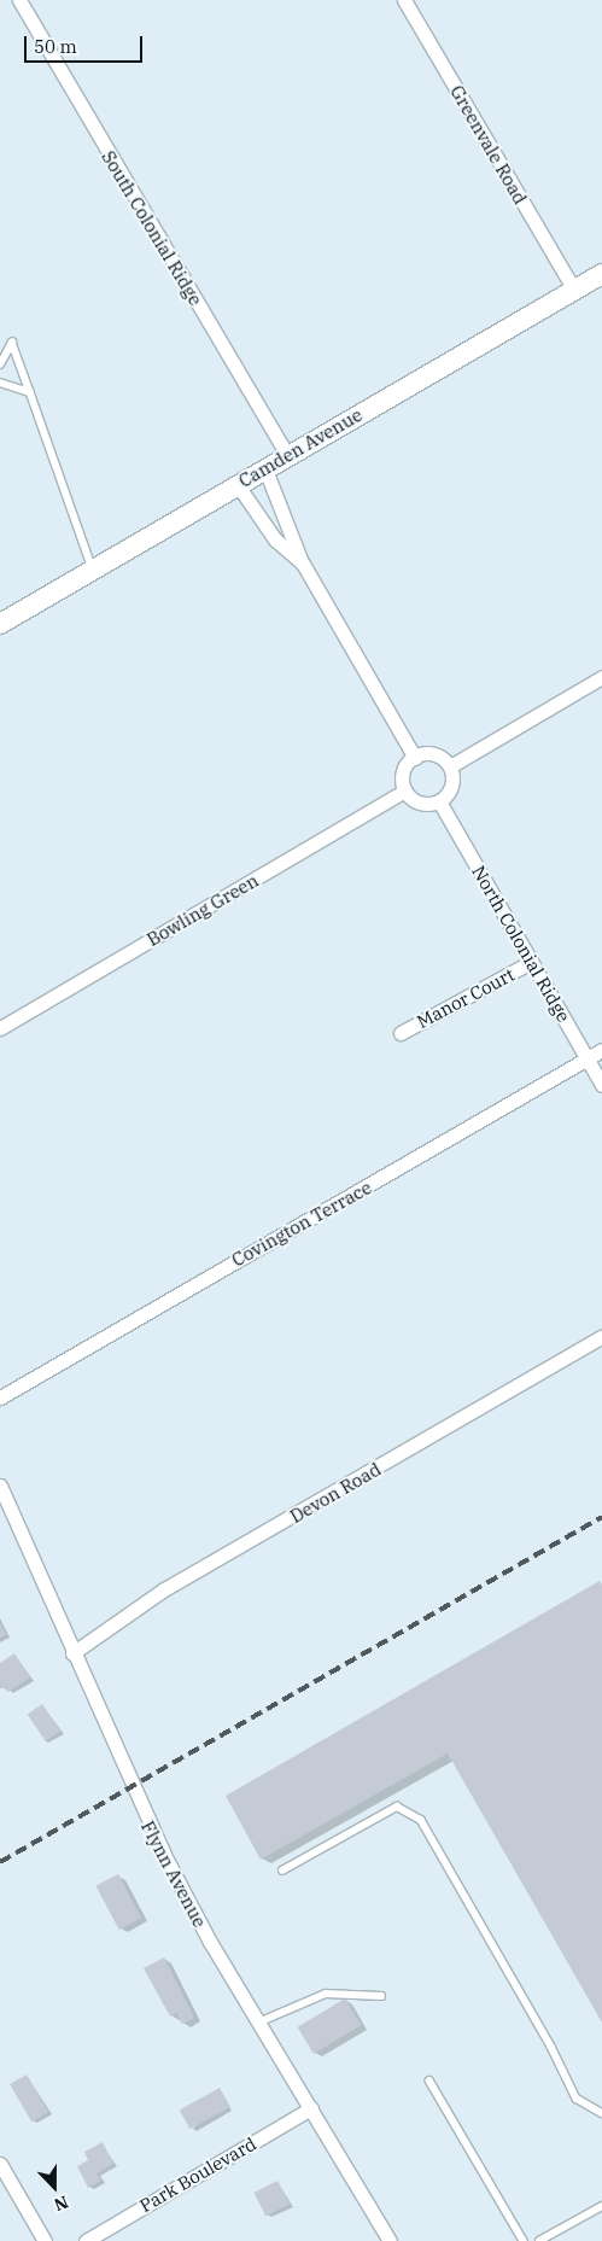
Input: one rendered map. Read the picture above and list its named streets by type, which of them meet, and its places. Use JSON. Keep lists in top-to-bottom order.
{
  "streets": {
    "main road": ["Camden Avenue"],
    "street": [
      "Greenvale Road",
      "South Colonial Ridge",
      "Bowling Green",
      "North Colonial Ridge",
      "Manor Court",
      "Covington Terrace",
      "Devon Road",
      "Flynn Avenue",
      "Park Boulevard"
    ]
  },
  "crossings": [
    ["Greenvale Road", "Camden Avenue"],
    ["South Colonial Ridge", "Camden Avenue"],
    ["Bowling Green", "North Colonial Ridge"],
    ["North Colonial Ridge", "Manor Court"],
    ["North Colonial Ridge", "Covington Terrace"],
    ["Devon Road", "Flynn Avenue"],
    ["Flynn Avenue", "Park Boulevard"]
  ],
  "scale_bar": "50 m",
  "north": "bottom"
}
